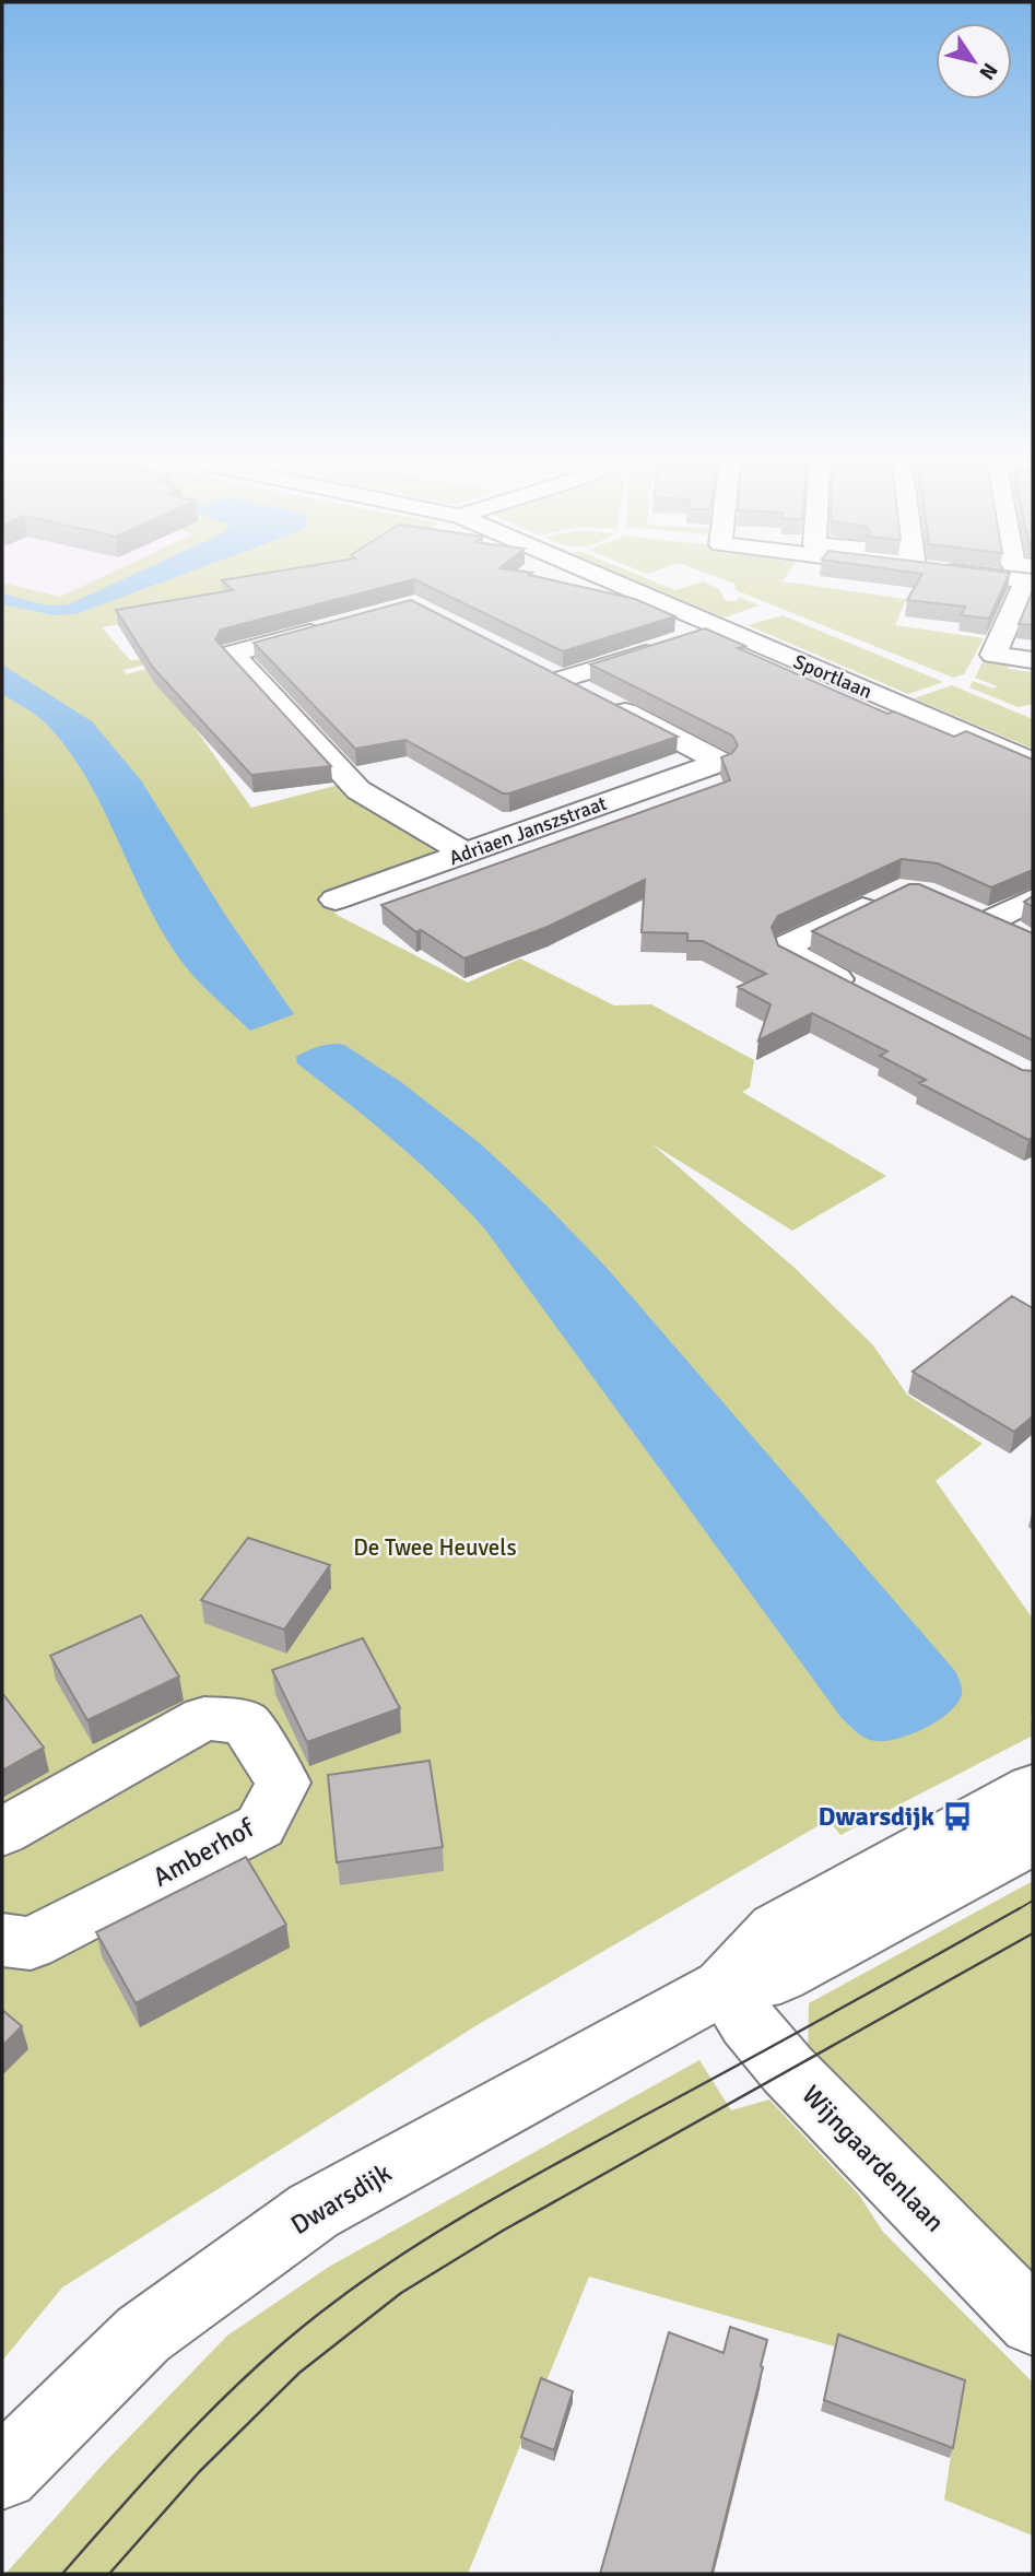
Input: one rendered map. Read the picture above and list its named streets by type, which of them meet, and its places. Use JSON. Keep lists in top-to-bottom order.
{
  "streets": {
    "street": [
      "Sportlaan",
      "Adriaen Janszstraat",
      "Amberhof",
      "Wijngaardenlaan",
      "Dwarsdijk"
    ]
  },
  "crossings": [
    ["Wijngaardenlaan", "Dwarsdijk"]
  ],
  "parks": ["De Twee Heuvels"],
  "places": {
    "bus stop": ["Dwarsdijk"]
  },
  "north": "bottom right"
}
